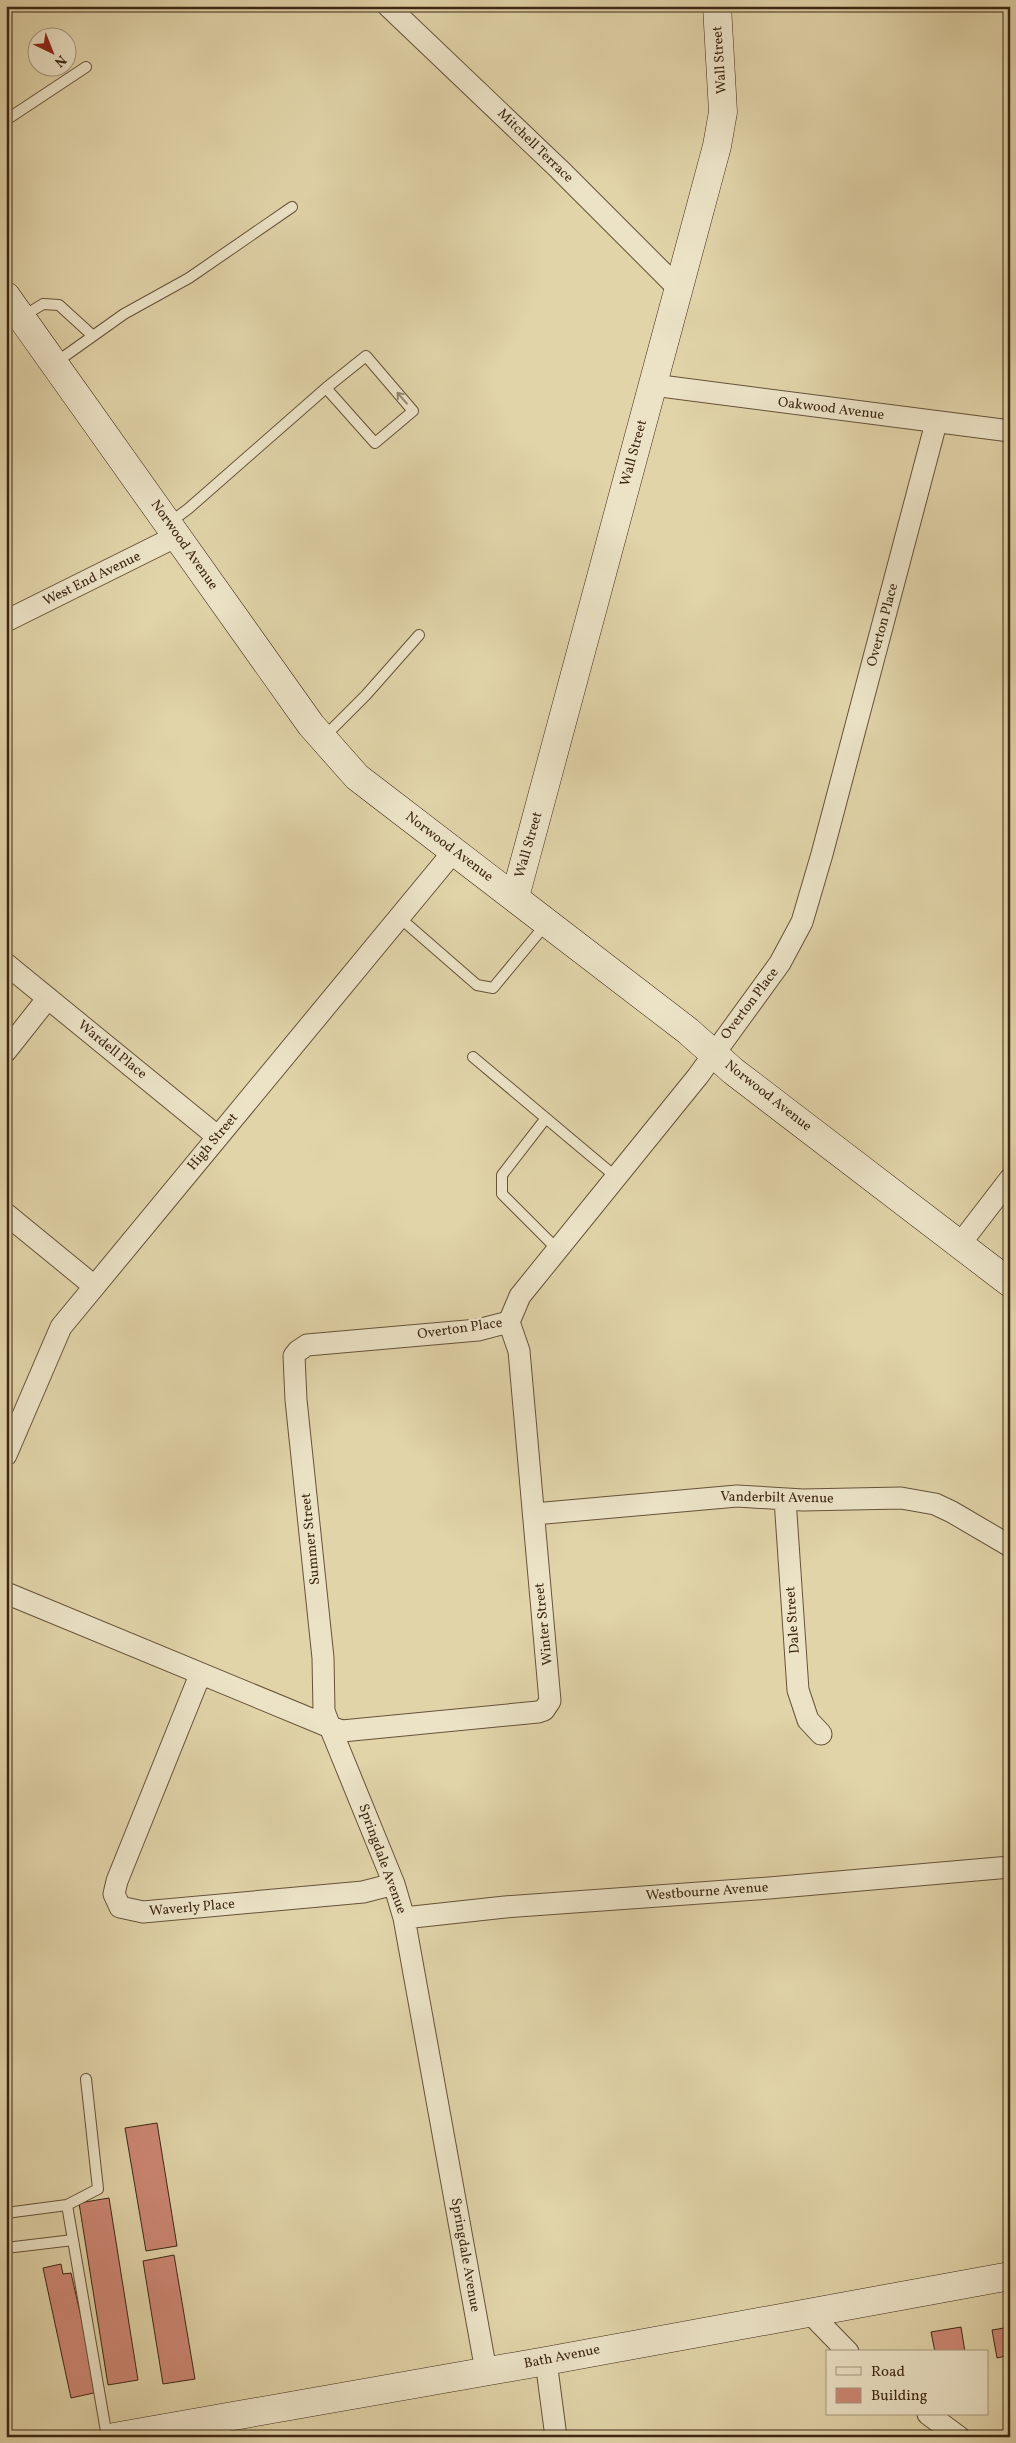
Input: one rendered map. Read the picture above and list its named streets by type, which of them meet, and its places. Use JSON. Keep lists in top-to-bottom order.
{
  "streets": {
    "street": [
      "Wall Street",
      "Mitchell Terrace",
      "Oakwood Avenue",
      "Norwood Avenue",
      "West End Avenue",
      "Overton Place",
      "Wardell Place",
      "High Street",
      "Vanderbilt Avenue",
      "Summer Street",
      "Dale Street",
      "Winter Street",
      "Springdale Avenue",
      "Westbourne Avenue",
      "Waverly Place",
      "Bath Avenue"
    ]
  },
  "crossings": [
    ["Wall Street", "Mitchell Terrace"],
    ["Wall Street", "Oakwood Avenue"],
    ["Wall Street", "Norwood Avenue"],
    ["Oakwood Avenue", "Overton Place"],
    ["Norwood Avenue", "West End Avenue"],
    ["Norwood Avenue", "Overton Place"],
    ["Norwood Avenue", "High Street"],
    ["Overton Place", "Summer Street"],
    ["Overton Place", "Winter Street"],
    ["Wardell Place", "High Street"],
    ["Vanderbilt Avenue", "Dale Street"],
    ["Vanderbilt Avenue", "Winter Street"],
    ["Summer Street", "Winter Street"],
    ["Summer Street", "Springdale Avenue"],
    ["Winter Street", "Springdale Avenue"],
    ["Springdale Avenue", "Westbourne Avenue"],
    ["Springdale Avenue", "Waverly Place"],
    ["Springdale Avenue", "Bath Avenue"]
  ],
  "legend": ["Road", "Building"],
  "north": "bottom right"
}
